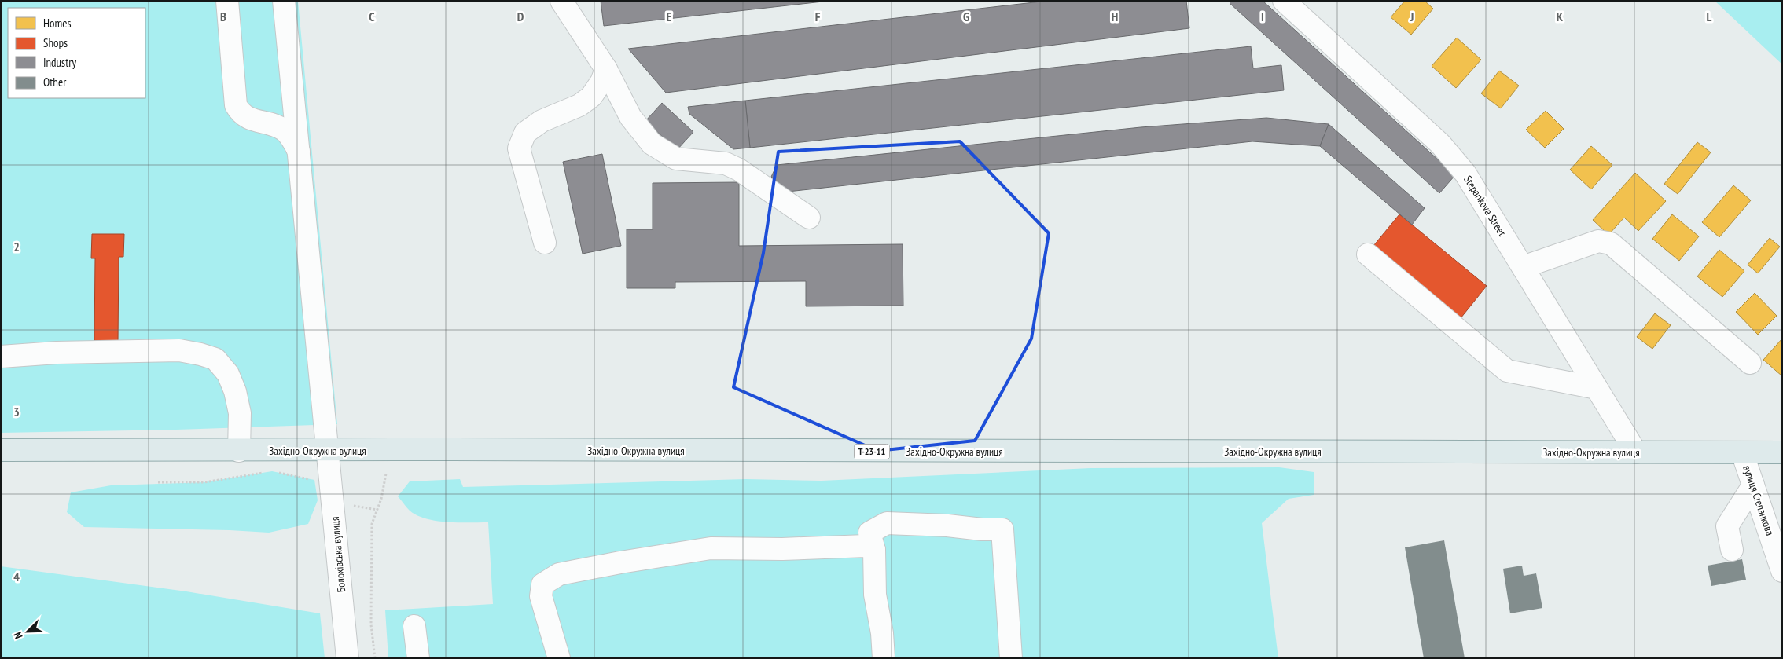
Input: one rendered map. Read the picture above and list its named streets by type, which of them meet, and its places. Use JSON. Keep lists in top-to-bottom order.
{
  "streets": {
    "main road": ["Західно-Окружна вулиця", "Т-23-11"],
    "street": ["Stepankova Street", "вулиця Степанкова", "Болохівська вулиця"]
  },
  "crossings": [
    ["Stepankova Street", "Західно-Окружна вулиця"],
    ["Західно-Окружна вулиця", "Т-23-11"],
    ["Західно-Окружна вулиця", "вулиця Степанкова"],
    ["Західно-Окружна вулиця", "Болохівська вулиця"],
    ["Т-23-11", "вулиця Степанкова"]
  ],
  "legend": [
    "Homes",
    "Shops",
    "Industry",
    "Other"
  ],
  "north": "bottom left",
  "grid": {
    "columns": [
      "B",
      "C",
      "D",
      "E",
      "F",
      "G",
      "H",
      "I",
      "J",
      "K",
      "L"
    ],
    "rows": ["2", "3", "4"]
  }
}
